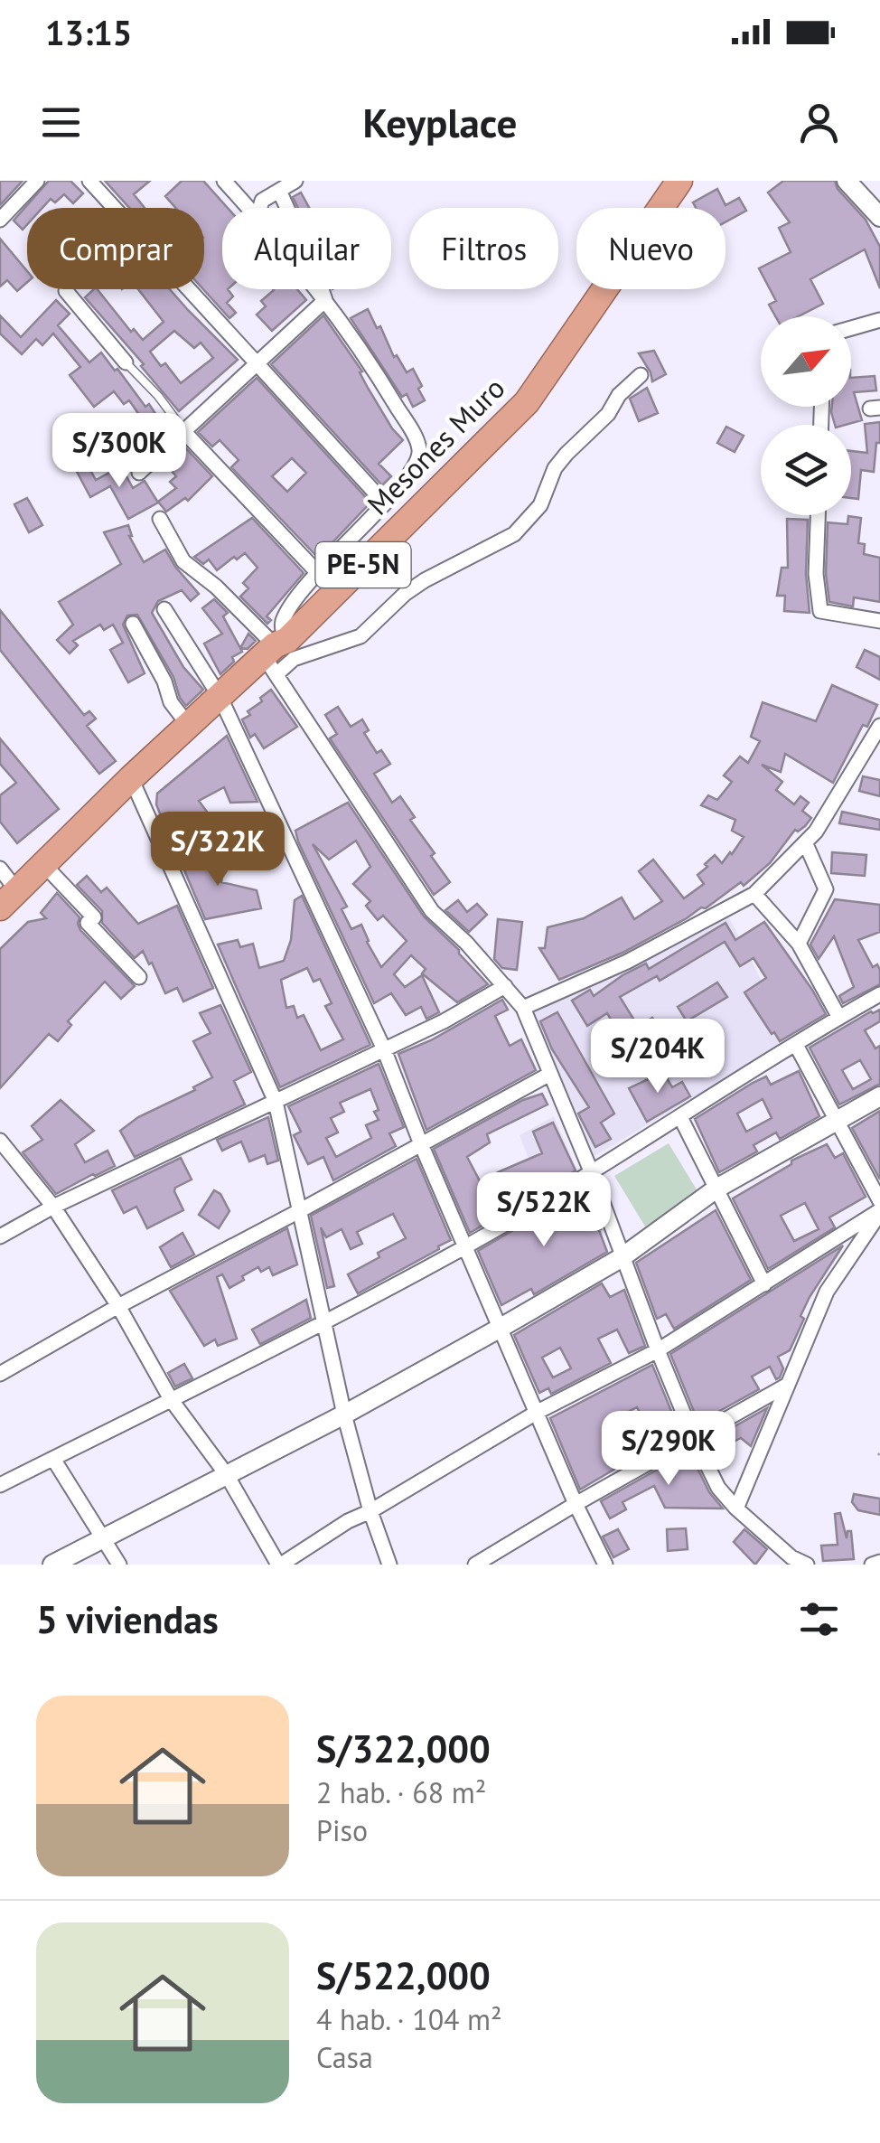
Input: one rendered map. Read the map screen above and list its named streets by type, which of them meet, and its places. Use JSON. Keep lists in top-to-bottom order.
{
  "streets": {
    "highway": ["Mesones Muro", "PE-5N"]
  },
  "north": "top right",
  "page": {
    "status": "13:15",
    "header": "Keyplace",
    "chip": [
      "Comprar",
      "Alquilar",
      "Filtros",
      "Nuevo"
    ],
    "price": [
      "S/300K",
      "S/322K",
      "S/204K",
      "S/522K",
      "S/290K"
    ],
    "heading": "5 viviendas",
    "list": [
      {
        "name": "S/322,000",
        "note": "2 hab. · 68 m² · Piso"
      },
      {
        "name": "S/522,000",
        "note": "4 hab. · 104 m² · Casa"
      }
    ]
  }
}
